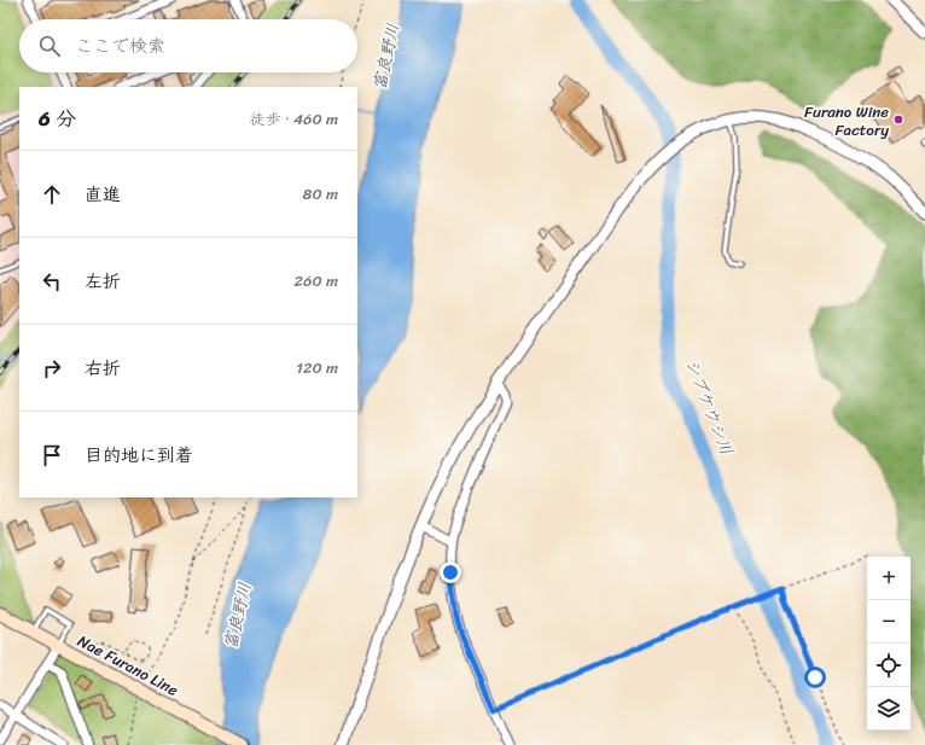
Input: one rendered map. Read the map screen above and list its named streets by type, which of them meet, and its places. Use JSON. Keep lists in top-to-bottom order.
{
  "streets": {
    "main road": ["Nae Furano Line"]
  },
  "water": ["富良野川", "シブケウシ川"],
  "places": ["Furano Wine Factory"],
  "page": {
    "search": "ここで検索",
    "heading": ["6 分", "徒歩 · 460 m"],
    "list": [
      ["直進", "80 m"],
      ["左折", "260 m"],
      ["右折", "120 m"],
      "目的地に到着"
    ],
    "map_buttons": ["+", "−"]
  }
}
